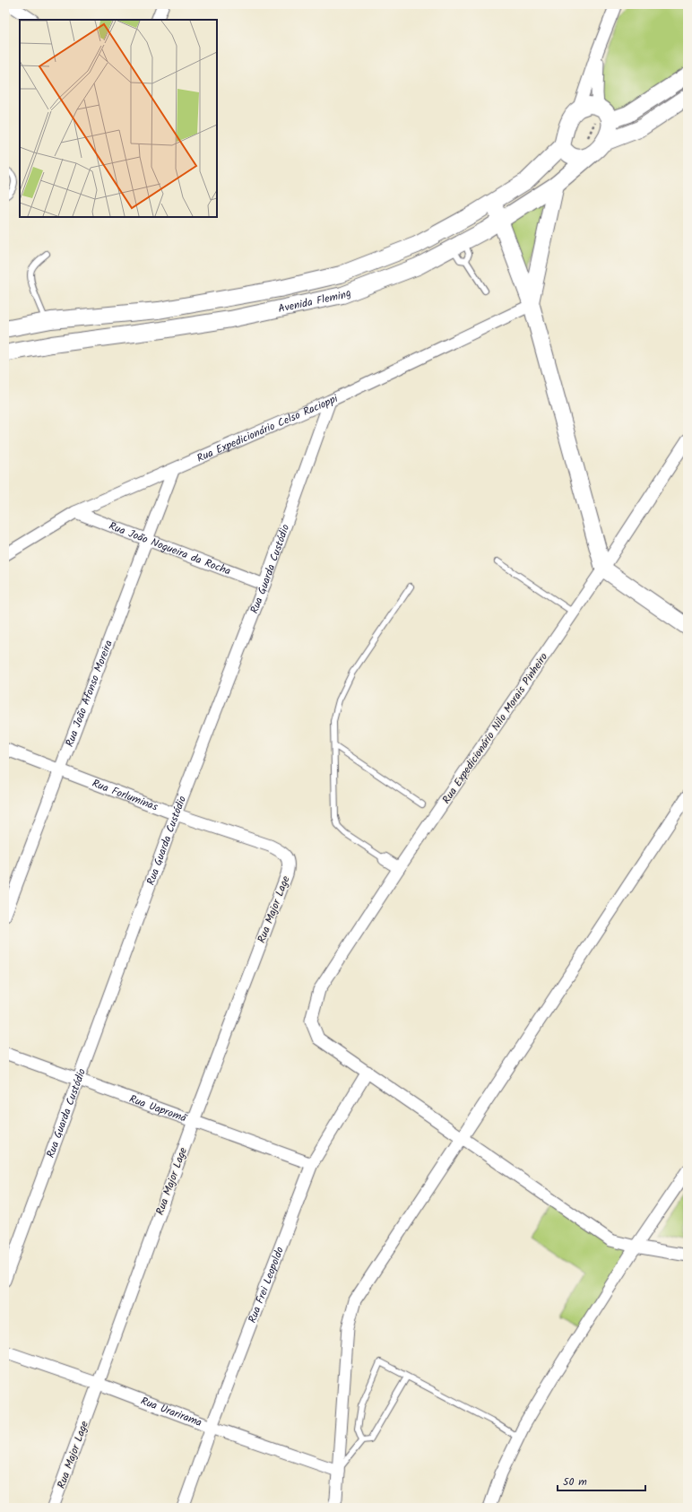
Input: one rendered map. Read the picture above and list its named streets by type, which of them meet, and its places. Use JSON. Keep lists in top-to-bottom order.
{
  "streets": {
    "street": [
      "Avenida Fleming",
      "Rua Expedicionário Celso Racioppi",
      "Rua João Nogueira da Rocha",
      "Rua Guarda Custódio",
      "Rua João Afonso Moreira",
      "Rua Expedicionário Nilo Morais Pinheiro",
      "Rua Forluminas",
      "Rua Major Lage",
      "Rua Uapromã",
      "Rua Frei Leopoldo",
      "Rua Urarirama"
    ]
  },
  "crossings": [
    ["Rua Expedicionário Celso Racioppi", "Rua João Nogueira da Rocha"],
    ["Rua Expedicionário Celso Racioppi", "Rua Guarda Custódio"],
    ["Rua Expedicionário Celso Racioppi", "Rua João Afonso Moreira"],
    ["Rua João Nogueira da Rocha", "Rua Guarda Custódio"],
    ["Rua João Nogueira da Rocha", "Rua João Afonso Moreira"],
    ["Rua Guarda Custódio", "Rua Forluminas"],
    ["Rua Guarda Custódio", "Rua Uapromã"],
    ["Rua João Afonso Moreira", "Rua Forluminas"],
    ["Rua Expedicionário Nilo Morais Pinheiro", "Rua Frei Leopoldo"],
    ["Rua Forluminas", "Rua Major Lage"],
    ["Rua Major Lage", "Rua Uapromã"],
    ["Rua Major Lage", "Rua Urarirama"],
    ["Rua Uapromã", "Rua Frei Leopoldo"],
    ["Rua Frei Leopoldo", "Rua Urarirama"]
  ],
  "scale_bar": "50 m"
}
